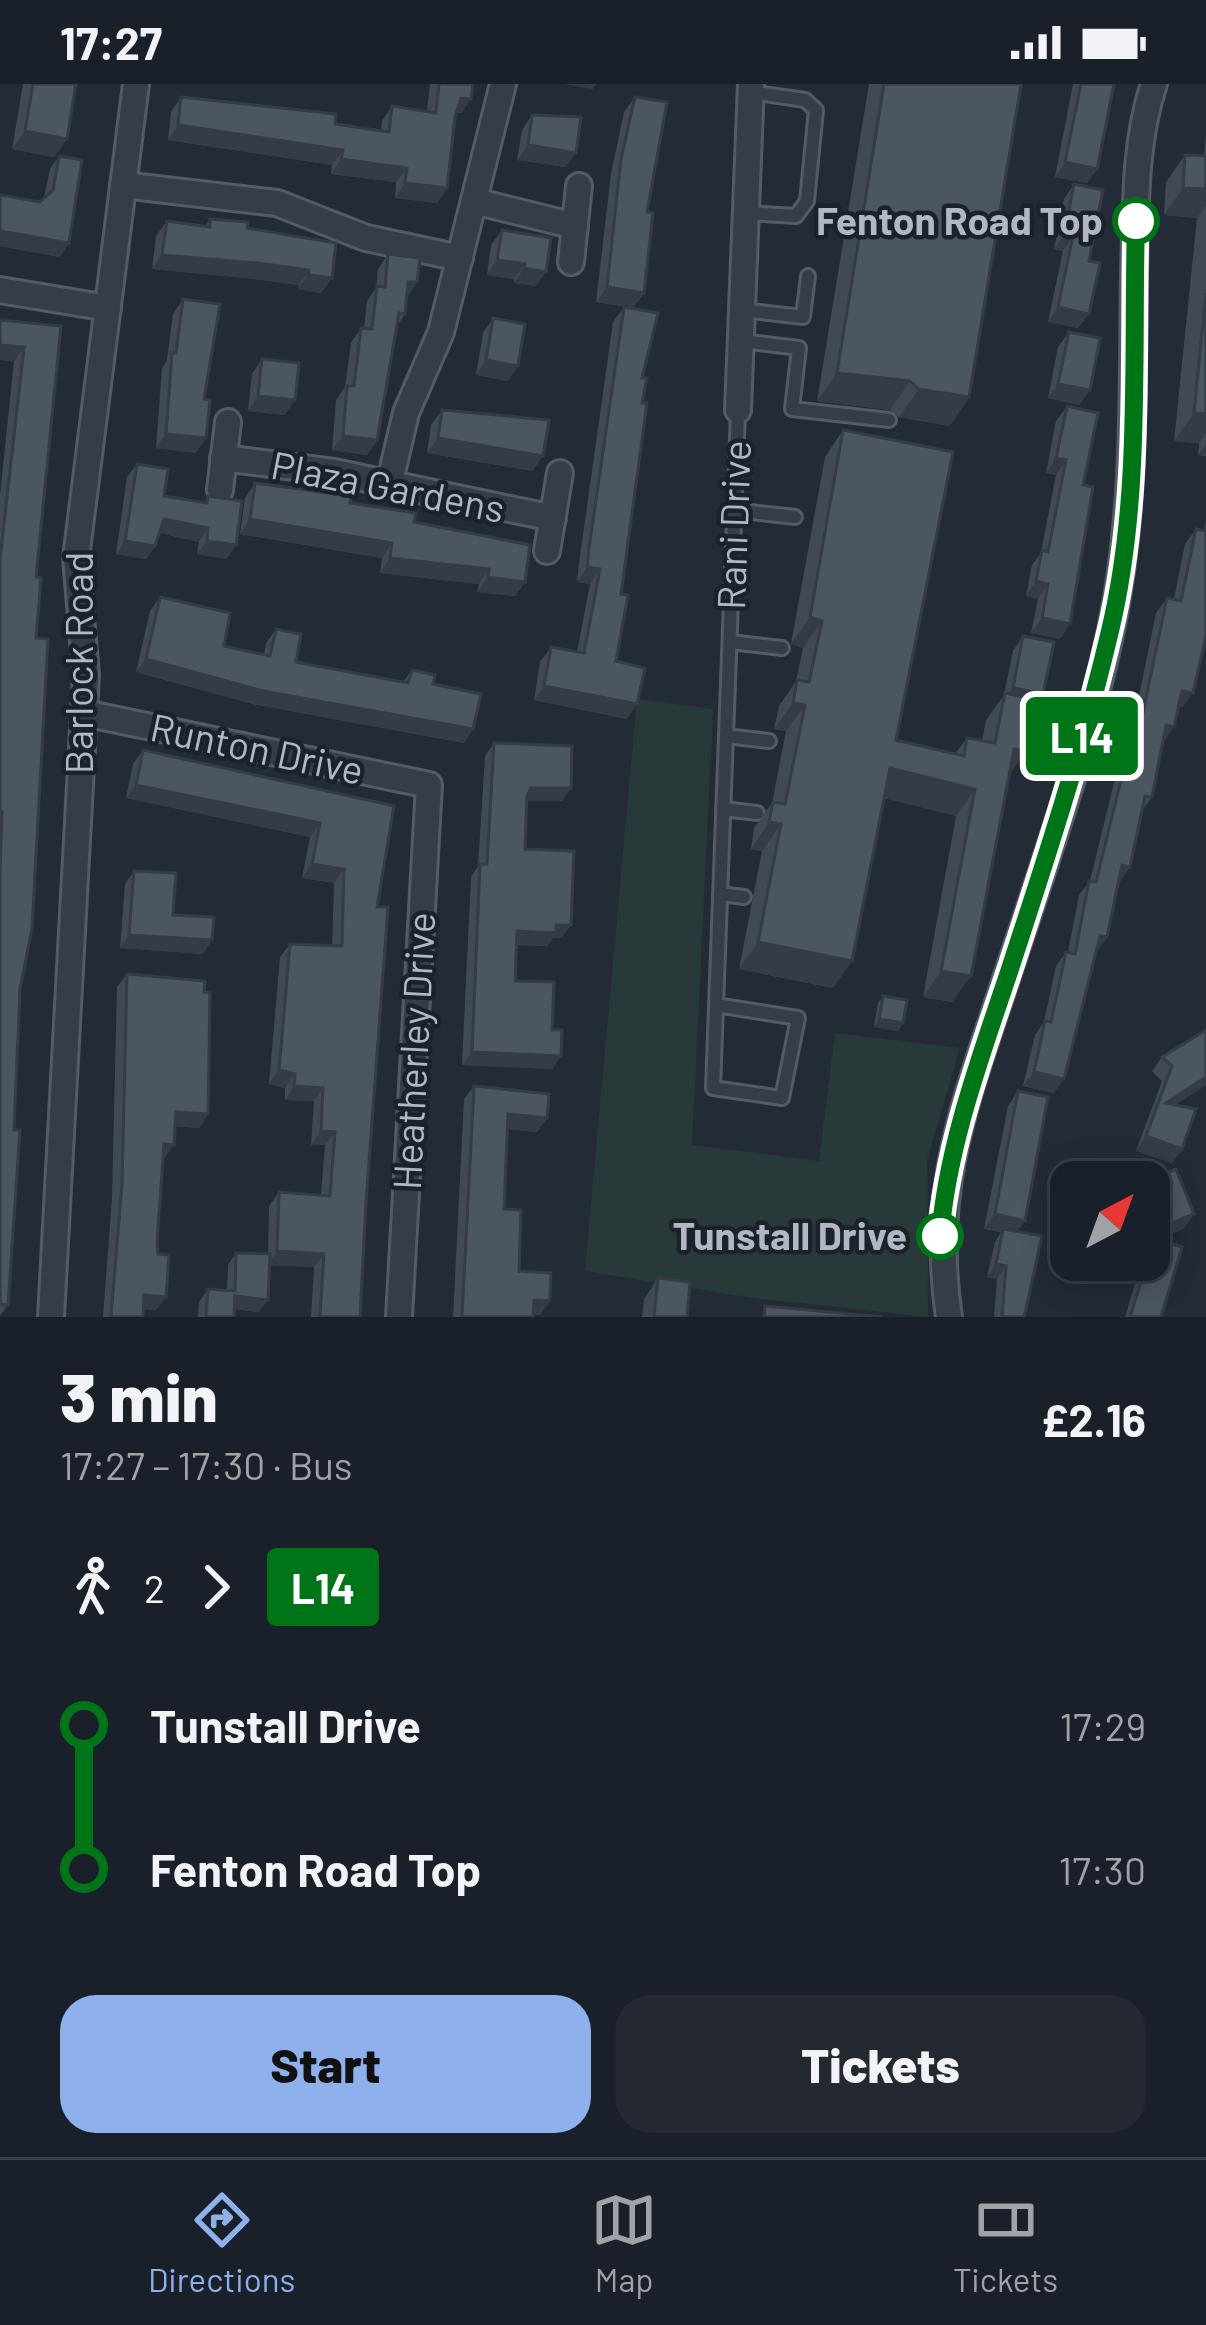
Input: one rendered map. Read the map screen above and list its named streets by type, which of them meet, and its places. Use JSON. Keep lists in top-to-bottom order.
{
  "streets": {
    "street": [
      "Plaza Gardens",
      "Rani Drive",
      "Barlock Road",
      "Runton Drive",
      "Heatherley Drive"
    ]
  },
  "crossings": [
    ["Barlock Road", "Runton Drive"],
    ["Runton Drive", "Heatherley Drive"]
  ],
  "places": ["Fenton Road Top", "Tunstall Drive"],
  "lines": ["bus line L14"],
  "north": "top right",
  "page": {
    "status": "17:27",
    "on_map": "L14",
    "heading": ["3 min", "17:27 – 17:30 · Bus", "£2.16"],
    "legs": ["2", "L14"],
    "list": [
      {
        "name": "Tunstall Drive",
        "value": "17:29"
      },
      {
        "name": "Fenton Road Top",
        "value": "17:30"
      }
    ],
    "buttons": ["Start", "Tickets"],
    "tabs": ["Directions", "Map", "Tickets"]
  }
}
